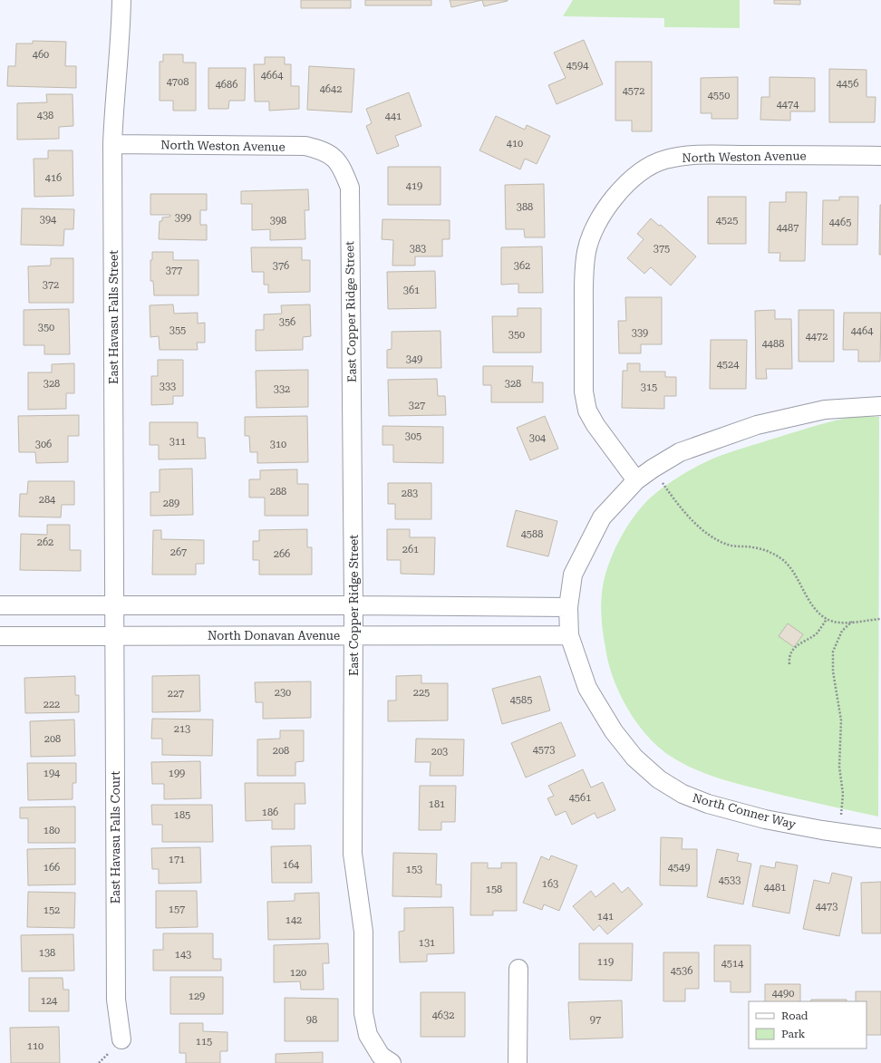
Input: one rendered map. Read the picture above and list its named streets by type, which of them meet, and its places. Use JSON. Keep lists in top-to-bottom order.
{
  "streets": {
    "street": [
      "North Weston Avenue",
      "East Copper Ridge Street",
      "East Havasu Falls Street",
      "North Donavan Avenue",
      "North Conner Way",
      "East Havasu Falls Court"
    ]
  },
  "crossings": [
    ["North Weston Avenue", "East Copper Ridge Street"],
    ["North Weston Avenue", "East Havasu Falls Street"],
    ["North Weston Avenue", "North Conner Way"],
    ["East Copper Ridge Street", "North Donavan Avenue"],
    ["East Havasu Falls Street", "North Donavan Avenue"],
    ["East Havasu Falls Street", "East Havasu Falls Court"],
    ["North Donavan Avenue", "North Conner Way"],
    ["North Donavan Avenue", "East Havasu Falls Court"]
  ],
  "house_numbers": [
    "460",
    "4594",
    "4664",
    "4708",
    "4456",
    "4686",
    "4642",
    "4572",
    "4550",
    "4474",
    "438",
    "441",
    "410",
    "416",
    "419",
    "388",
    "399",
    "394",
    "398",
    "4525",
    "4465",
    "4487",
    "383",
    "375",
    "376",
    "362",
    "377",
    "372",
    "361",
    "356",
    "350",
    "355",
    "4464",
    "339",
    "350",
    "4472",
    "4488",
    "349",
    "4524",
    "328",
    "328",
    "333",
    "315",
    "332",
    "327",
    "305",
    "304",
    "311",
    "306",
    "310",
    "288",
    "283",
    "284",
    "289",
    "4588",
    "262",
    "261",
    "267",
    "266",
    "230",
    "225",
    "227",
    "4585",
    "222",
    "213",
    "208",
    "4573",
    "208",
    "203",
    "194",
    "199",
    "4561",
    "181",
    "186",
    "185",
    "180",
    "171",
    "164",
    "166",
    "4549",
    "153",
    "4533",
    "163",
    "4481",
    "158",
    "4473",
    "157",
    "152",
    "141",
    "142",
    "131",
    "138",
    "143",
    "119",
    "4514",
    "4536",
    "120",
    "4490",
    "129",
    "124",
    "4632",
    "98",
    "97",
    "115",
    "110"
  ],
  "legend": ["Road", "Park"]
}
